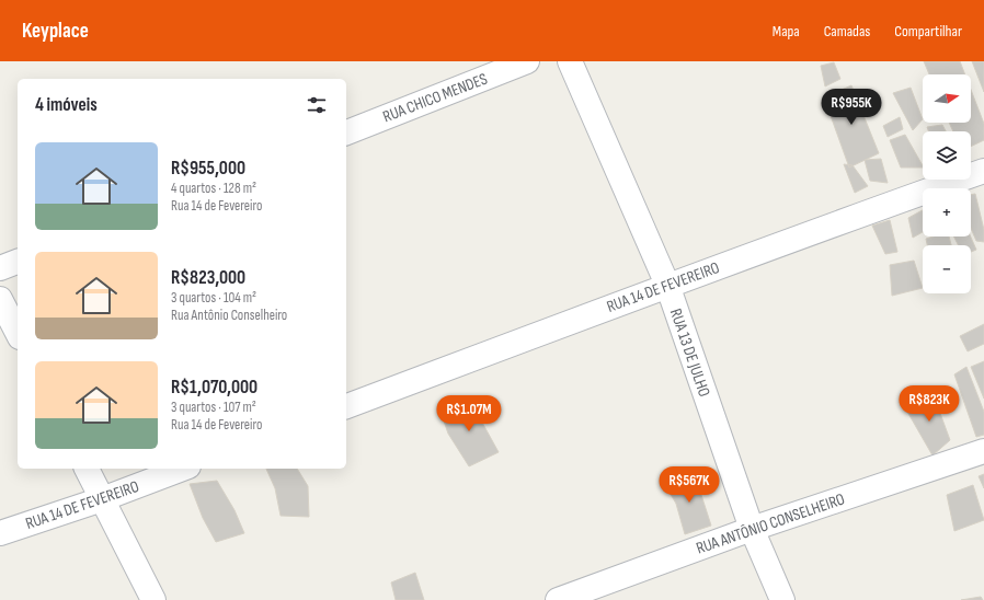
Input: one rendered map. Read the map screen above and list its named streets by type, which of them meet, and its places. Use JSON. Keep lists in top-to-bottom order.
{
  "streets": {
    "street": [
      "RUA CHICO MENDES",
      "RUA 14 DE FEVEREIRO",
      "RUA 13 DE JULHO",
      "RUA ANTÔNIO CONSELHEIRO"
    ]
  },
  "crossings": [
    ["RUA 14 DE FEVEREIRO", "RUA 13 DE JULHO"],
    ["RUA 13 DE JULHO", "RUA ANTÔNIO CONSELHEIRO"]
  ],
  "north": "right",
  "page": {
    "header": "Keyplace",
    "nav": ["Mapa", "Camadas", "Compartilhar"],
    "map_buttons": ["+", "−"],
    "heading": "4 imóveis",
    "price": [
      "R$955K",
      "R$823K",
      "R$1.07M",
      "R$567K"
    ],
    "list": [
      {
        "name": "R$955,000",
        "note": "4 quartos · 128 m² · Rua 14 de Fevereiro"
      },
      {
        "name": "R$823,000",
        "note": "3 quartos · 104 m² · Rua Antônio Conselheiro"
      },
      {
        "name": "R$1,070,000",
        "note": "3 quartos · 107 m² · Rua 14 de Fevereiro"
      }
    ]
  }
}
